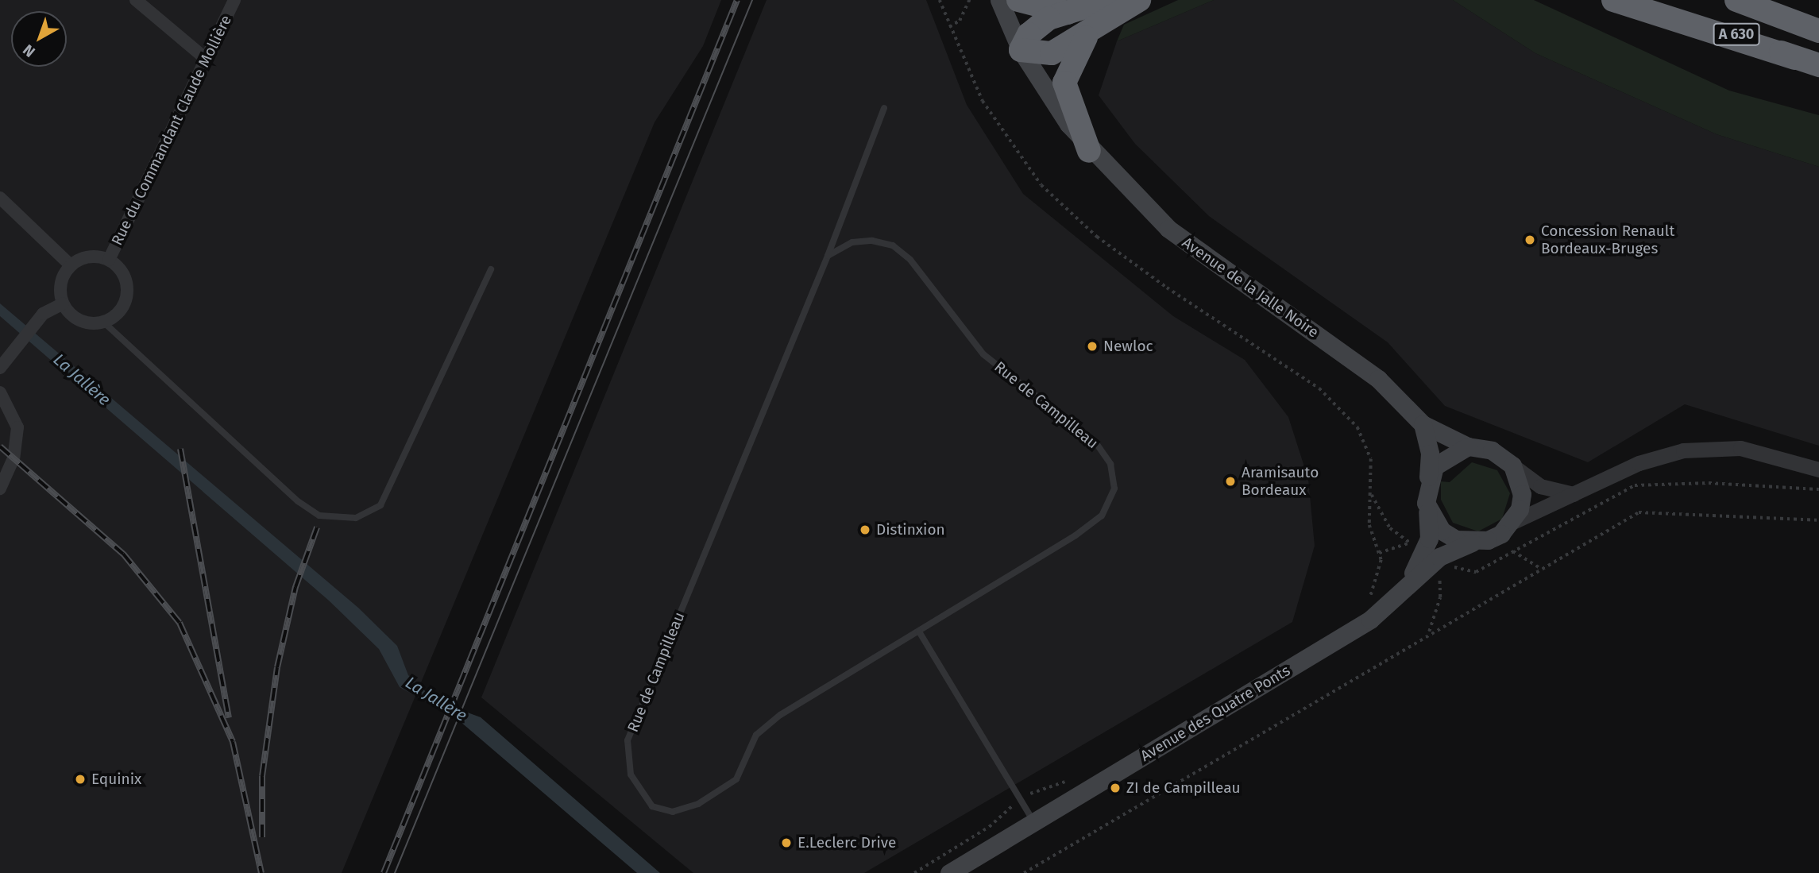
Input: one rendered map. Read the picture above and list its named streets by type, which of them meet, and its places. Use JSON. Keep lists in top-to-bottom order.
{
  "streets": {
    "highway": ["A 630"],
    "main road": ["Avenue de la Jalle Noire", "Avenue des Quatre Ponts"],
    "street": ["Rue du Commandant Claude Mollière"],
    "lane": ["Rue de Campilleau"]
  },
  "water": ["La Jallère"],
  "places": [
    "Concession Renault Bordeaux-Bruges",
    "Newloc",
    "Aramisauto Bordeaux",
    "Distinxion",
    "Equinix",
    "ZI de Campilleau",
    "E.Leclerc Drive"
  ],
  "north": "bottom left"
}
